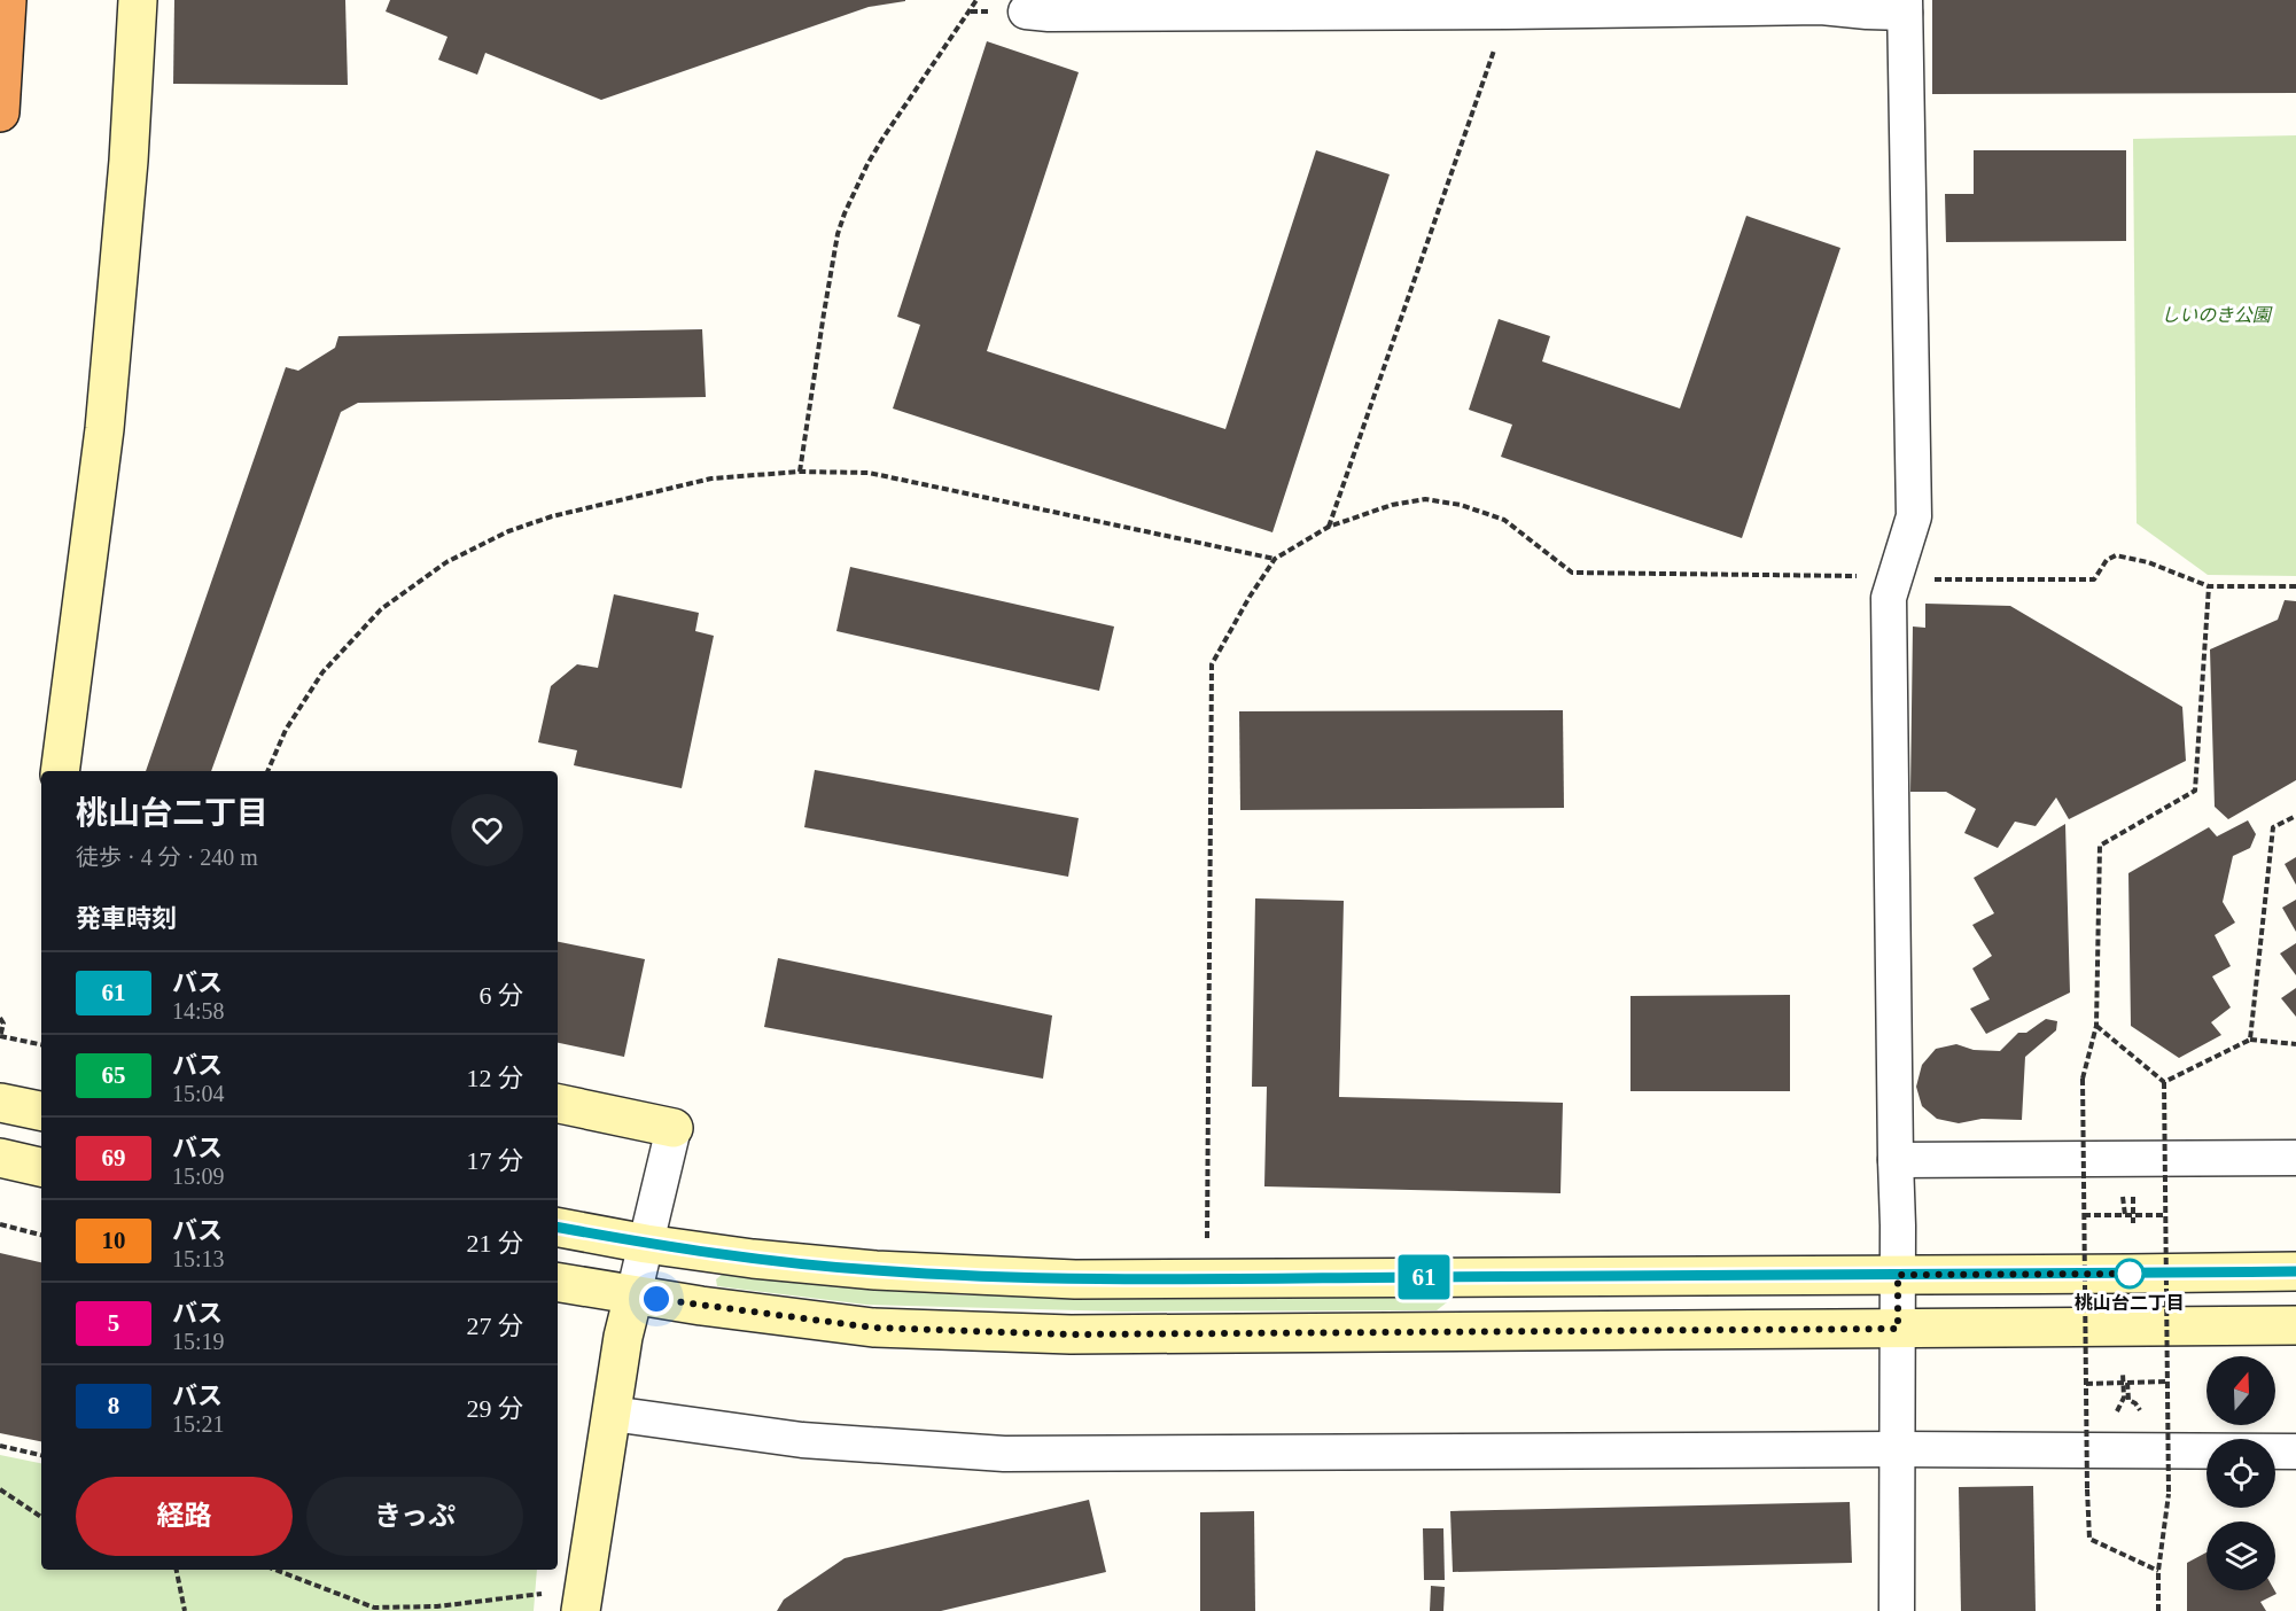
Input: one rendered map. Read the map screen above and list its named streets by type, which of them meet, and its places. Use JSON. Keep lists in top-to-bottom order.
{
  "parks": ["しいのき公園"],
  "places": ["桃山台二丁目"],
  "lines": ["bus line 61"],
  "north": "top",
  "page": {
    "on_map": "61",
    "heading": [
      ["桃山台二丁目", "徒歩 · 4 分 · 240 m"],
      "発車時刻"
    ],
    "list": [
      {
        "mark": "61",
        "name": "バス",
        "note": "14:58",
        "value": "6 分"
      },
      {
        "mark": "65",
        "name": "バス",
        "note": "15:04",
        "value": "12 分"
      },
      {
        "mark": "69",
        "name": "バス",
        "note": "15:09",
        "value": "17 分"
      },
      {
        "mark": "10",
        "name": "バス",
        "note": "15:13",
        "value": "21 分"
      },
      {
        "mark": "5",
        "name": "バス",
        "note": "15:19",
        "value": "27 分"
      },
      {
        "mark": "8",
        "name": "バス",
        "note": "15:21",
        "value": "29 分"
      }
    ],
    "buttons": ["経路", "きっぷ"]
  }
}
